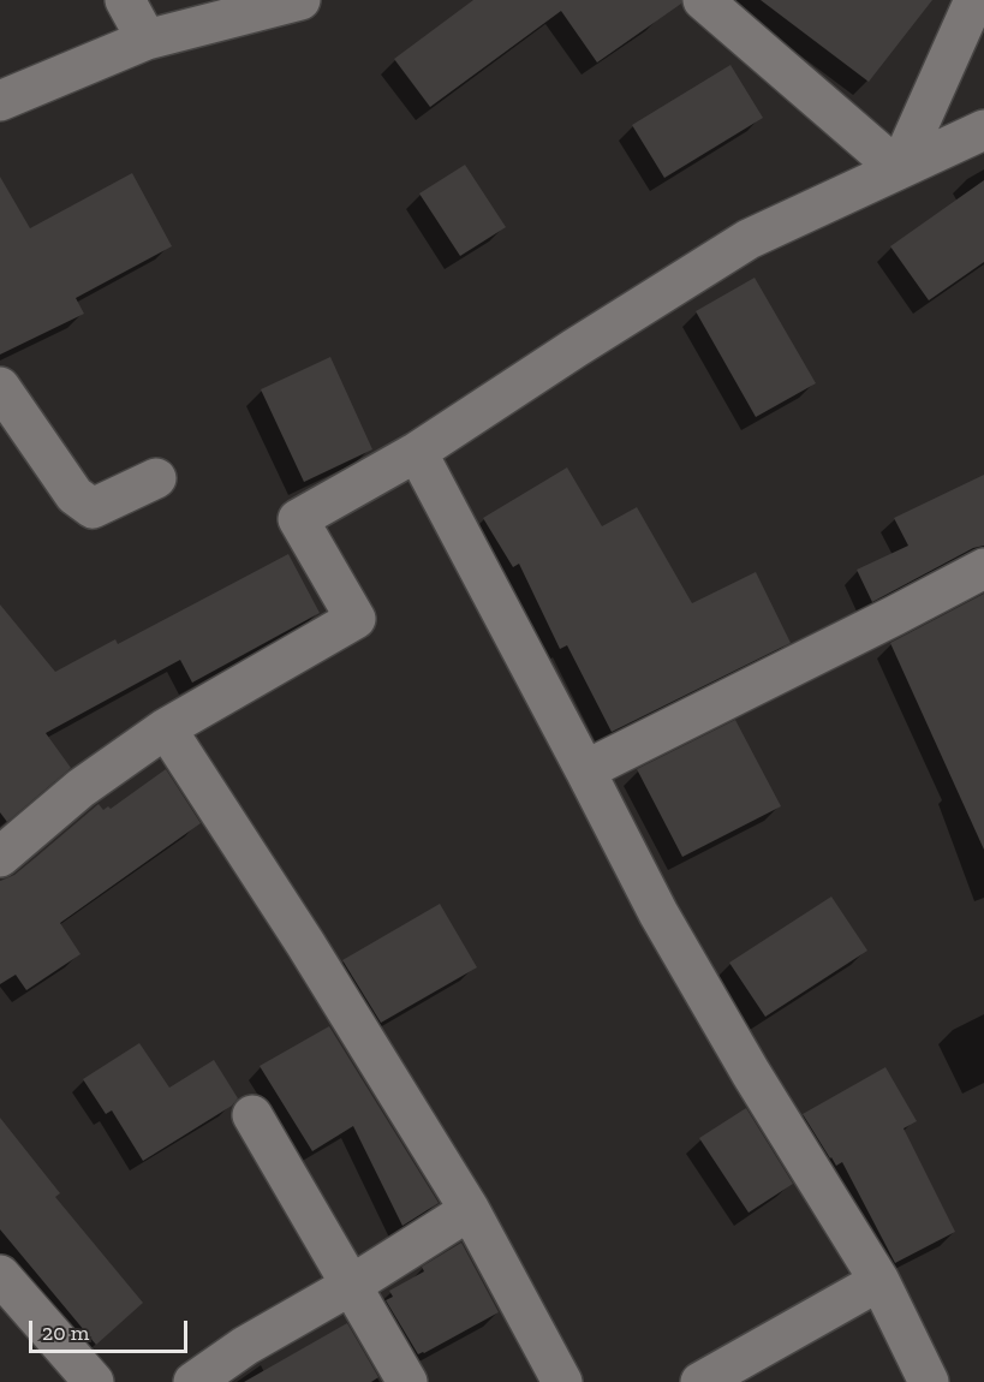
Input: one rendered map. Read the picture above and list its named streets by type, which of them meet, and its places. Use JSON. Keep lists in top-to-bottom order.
{
  "scale_bar": "20 m"
}
